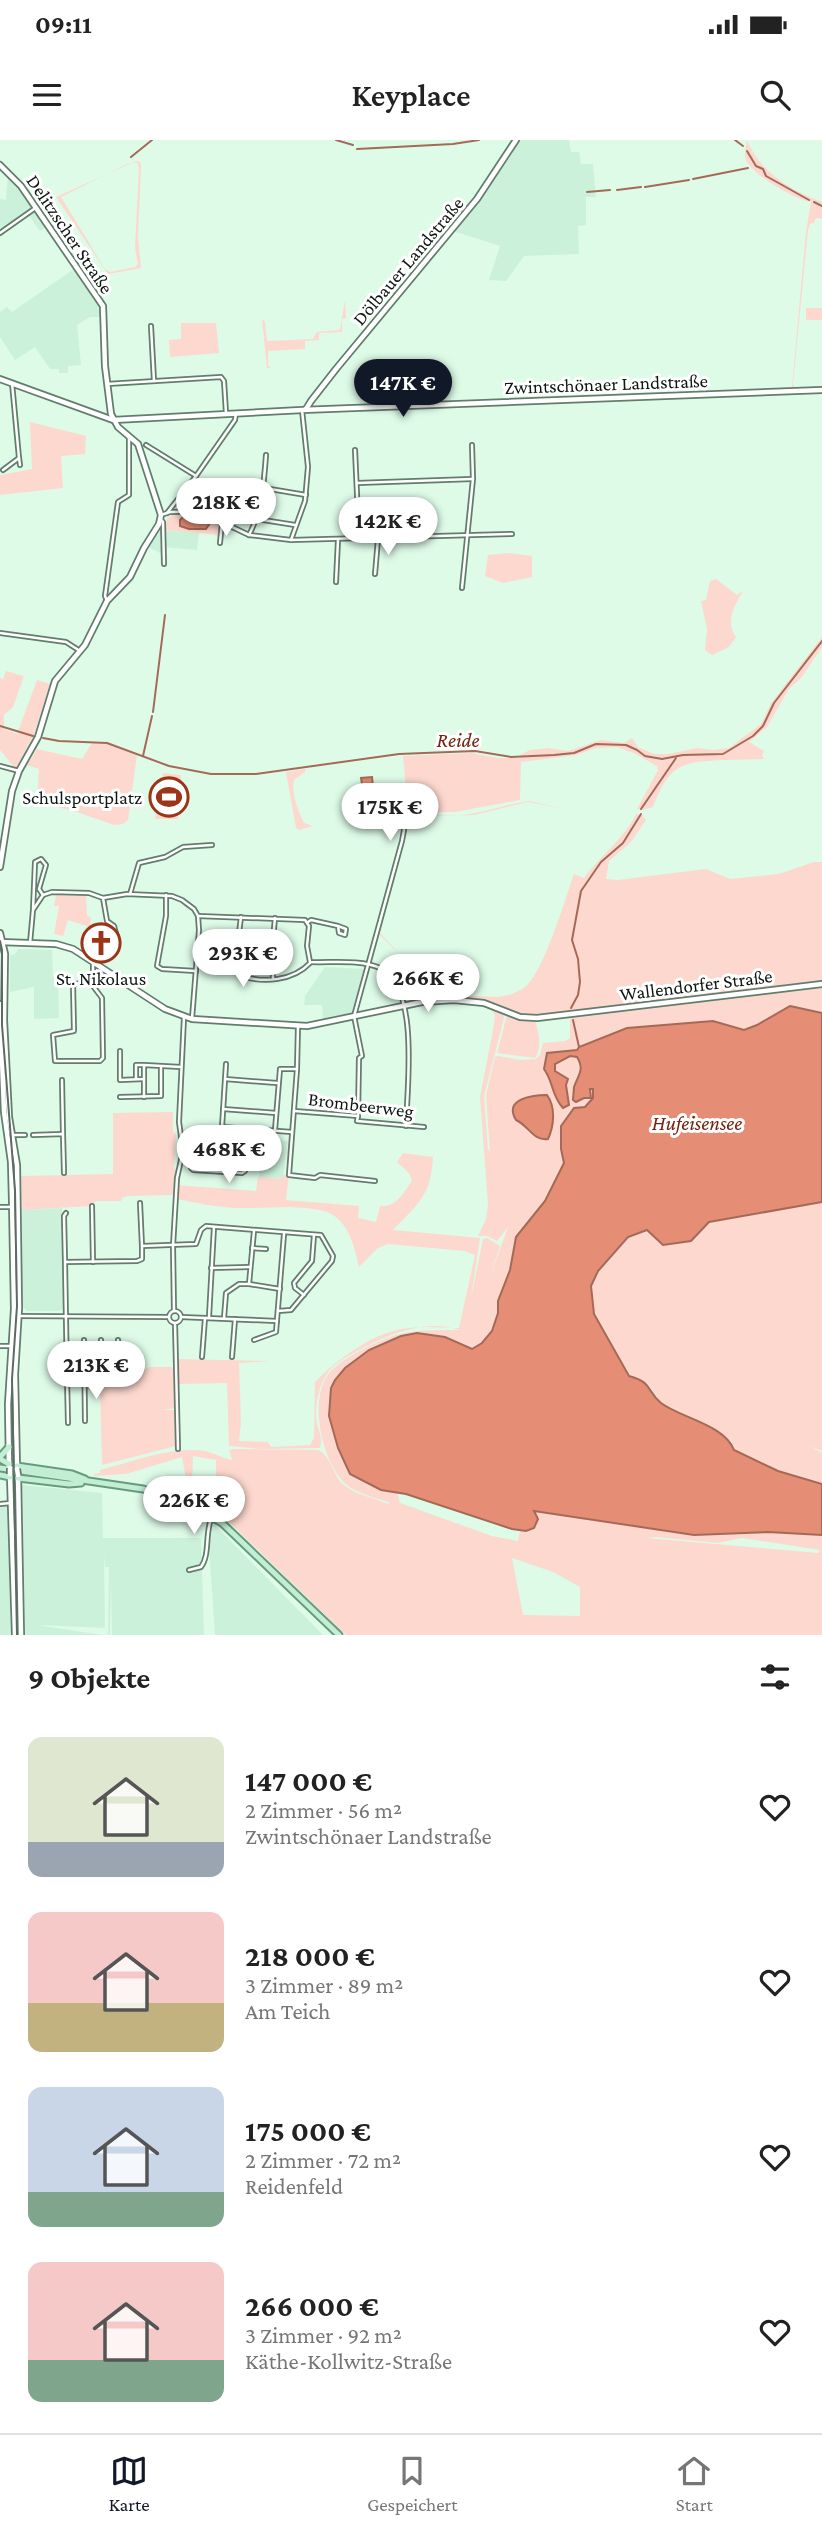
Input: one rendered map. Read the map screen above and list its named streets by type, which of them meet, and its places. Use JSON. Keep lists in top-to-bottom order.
{
  "streets": {
    "main road": [
      "Delitzscher Straße",
      "Dölbauer Landstraße",
      "Zwintschönaer Landstraße",
      "Wallendorfer Straße"
    ],
    "street": ["Brombeerweg"]
  },
  "crossings": [
    ["Delitzscher Straße", "Zwintschönaer Landstraße"],
    ["Dölbauer Landstraße", "Zwintschönaer Landstraße"]
  ],
  "water": ["Reide", "Hufeisensee"],
  "places": {
    "sports": ["Schulsportplatz"],
    "church": ["St. Nikolaus"]
  },
  "page": {
    "status": "09:11",
    "header": "Keyplace",
    "price": [
      "147K €",
      "218K €",
      "142K €",
      "175K €",
      "293K €",
      "266K €",
      "468K €",
      "213K €",
      "226K €"
    ],
    "heading": "9 Objekte",
    "list": [
      {
        "name": "147 000 €",
        "note": "2 Zimmer · 56 m² · Zwintschönaer Landstraße"
      },
      {
        "name": "218 000 €",
        "note": "3 Zimmer · 89 m² · Am Teich"
      },
      {
        "name": "175 000 €",
        "note": "2 Zimmer · 72 m² · Reidenfeld"
      },
      {
        "name": "266 000 €",
        "note": "3 Zimmer · 92 m² · Käthe-Kollwitz-Straße"
      }
    ],
    "tabs": ["Karte", "Gespeichert", "Start"]
  }
}
